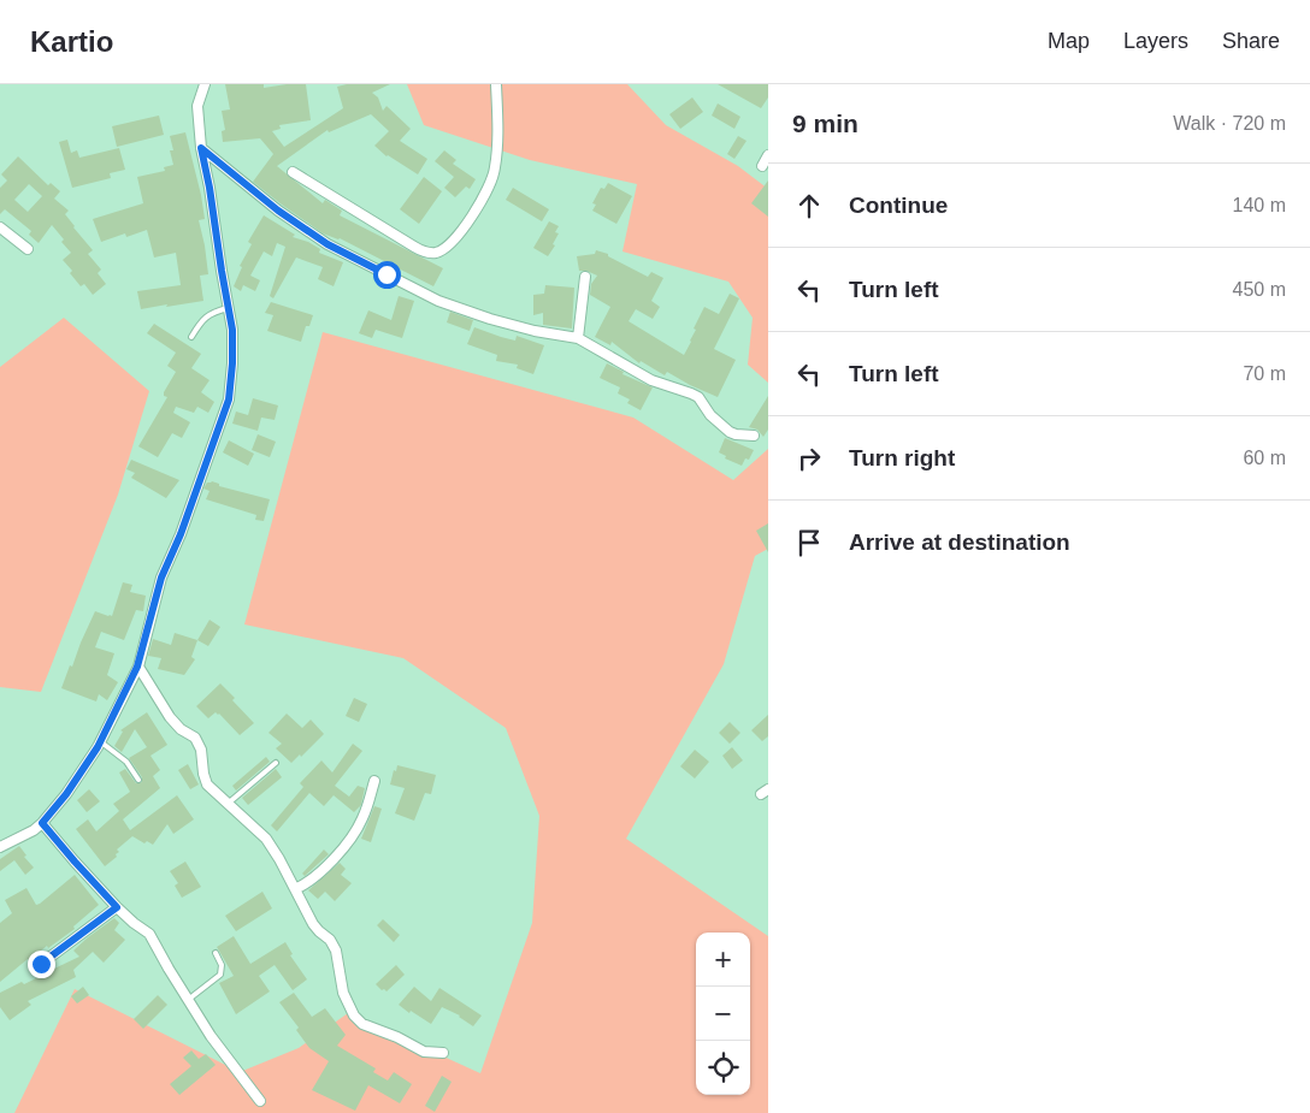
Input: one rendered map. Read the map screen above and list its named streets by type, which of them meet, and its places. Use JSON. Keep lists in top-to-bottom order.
{
  "page": {
    "header": "Kartio",
    "nav": ["Map", "Layers", "Share"],
    "heading": ["9 min", "Walk · 720 m"],
    "list": [
      ["Continue", "140 m"],
      ["Turn left", "450 m"],
      ["Turn left", "70 m"],
      ["Turn right", "60 m"],
      "Arrive at destination"
    ],
    "map_buttons": ["+", "−"]
  }
}
